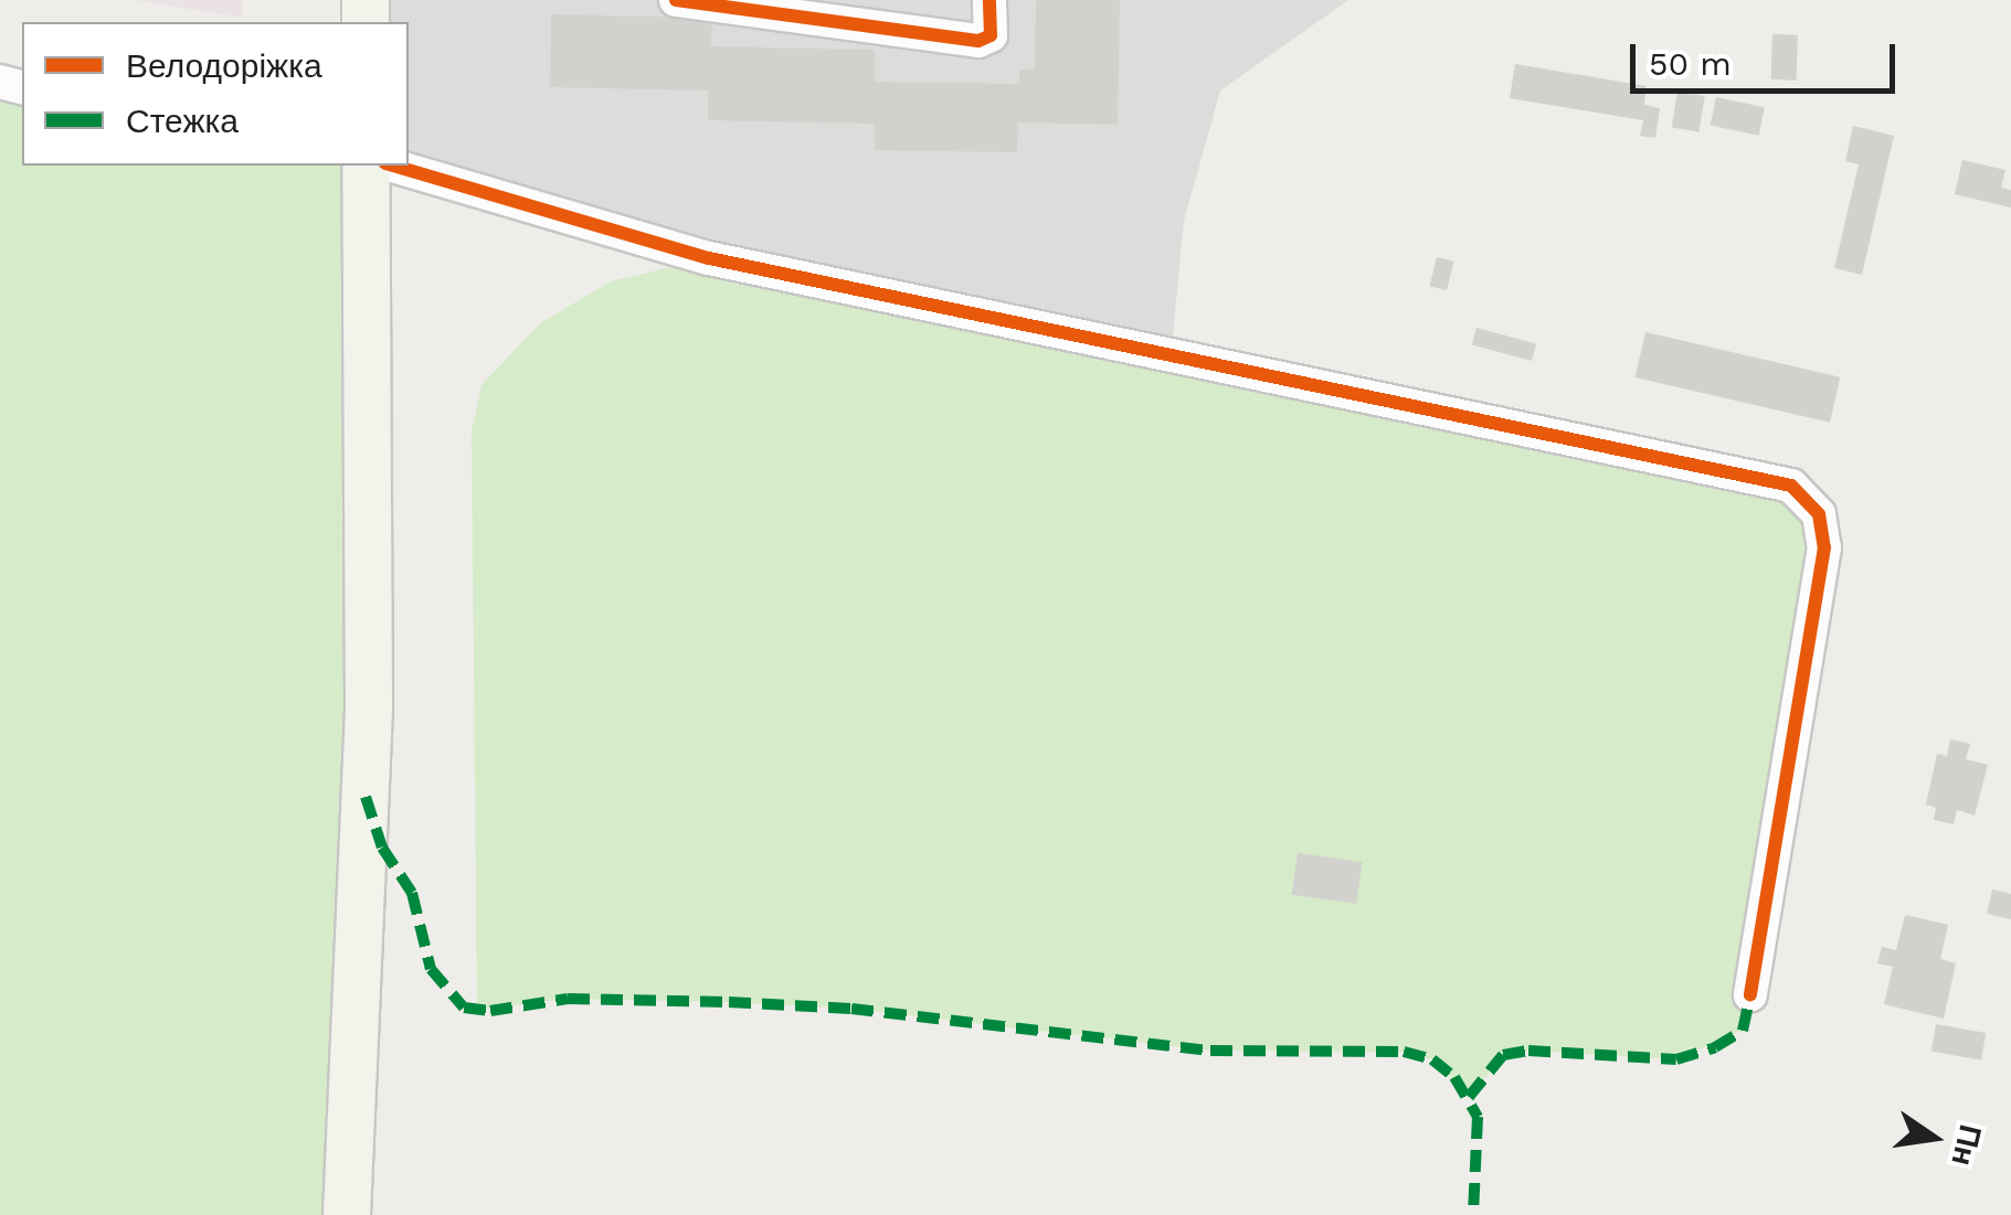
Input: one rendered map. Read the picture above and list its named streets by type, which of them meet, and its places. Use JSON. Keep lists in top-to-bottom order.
{
  "legend": ["Велодоріжка", "Стежка"],
  "scale_bar": "50 m",
  "north": "right"
}
